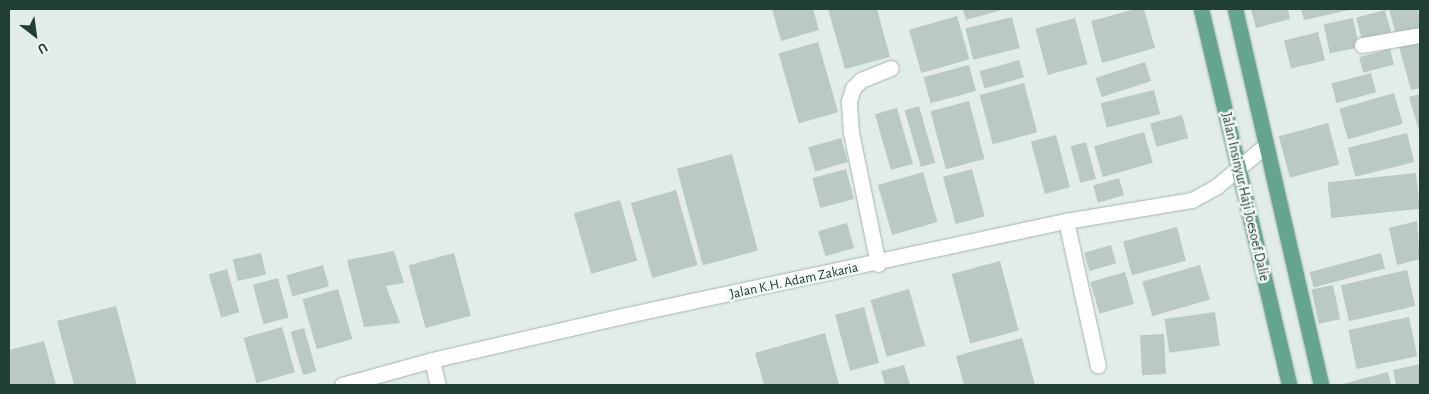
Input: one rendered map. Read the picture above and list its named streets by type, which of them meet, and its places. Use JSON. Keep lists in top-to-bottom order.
{
  "streets": {
    "main road": ["Jalan Insinyur Haji Joesoef Dalie"],
    "street": ["Jalan K.H. Adam Zakaria"]
  },
  "crossings": [
    ["Jalan Insinyur Haji Joesoef Dalie", "Jalan K.H. Adam Zakaria"]
  ],
  "north": "bottom right"
}
